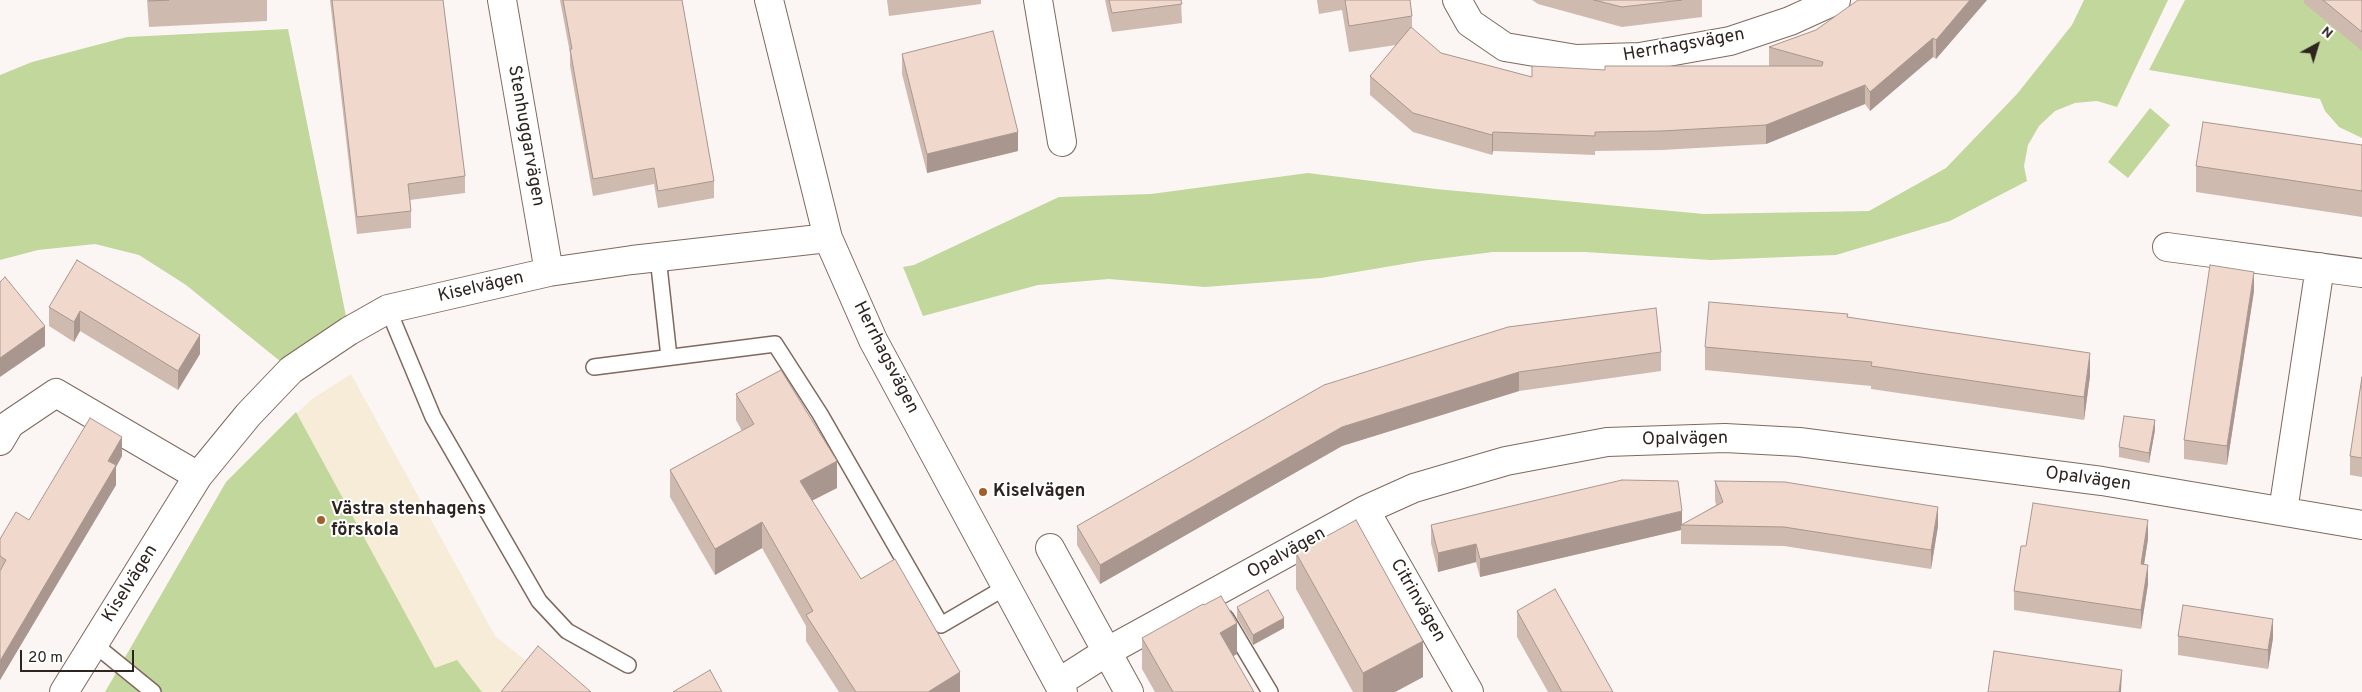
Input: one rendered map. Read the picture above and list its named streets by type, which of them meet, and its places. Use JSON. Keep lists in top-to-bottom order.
{
  "streets": {
    "street": [
      "Herrhagsvägen",
      "Stenhuggarvägen",
      "Kiselvägen",
      "Opalvägen",
      "Citrinvägen"
    ]
  },
  "crossings": [
    ["Herrhagsvägen", "Kiselvägen"],
    ["Herrhagsvägen", "Opalvägen"],
    ["Stenhuggarvägen", "Kiselvägen"],
    ["Opalvägen", "Citrinvägen"]
  ],
  "places": ["Kiselvägen", "Västra stenhagens förskola"],
  "scale_bar": "20 m",
  "north": "top right"
}
